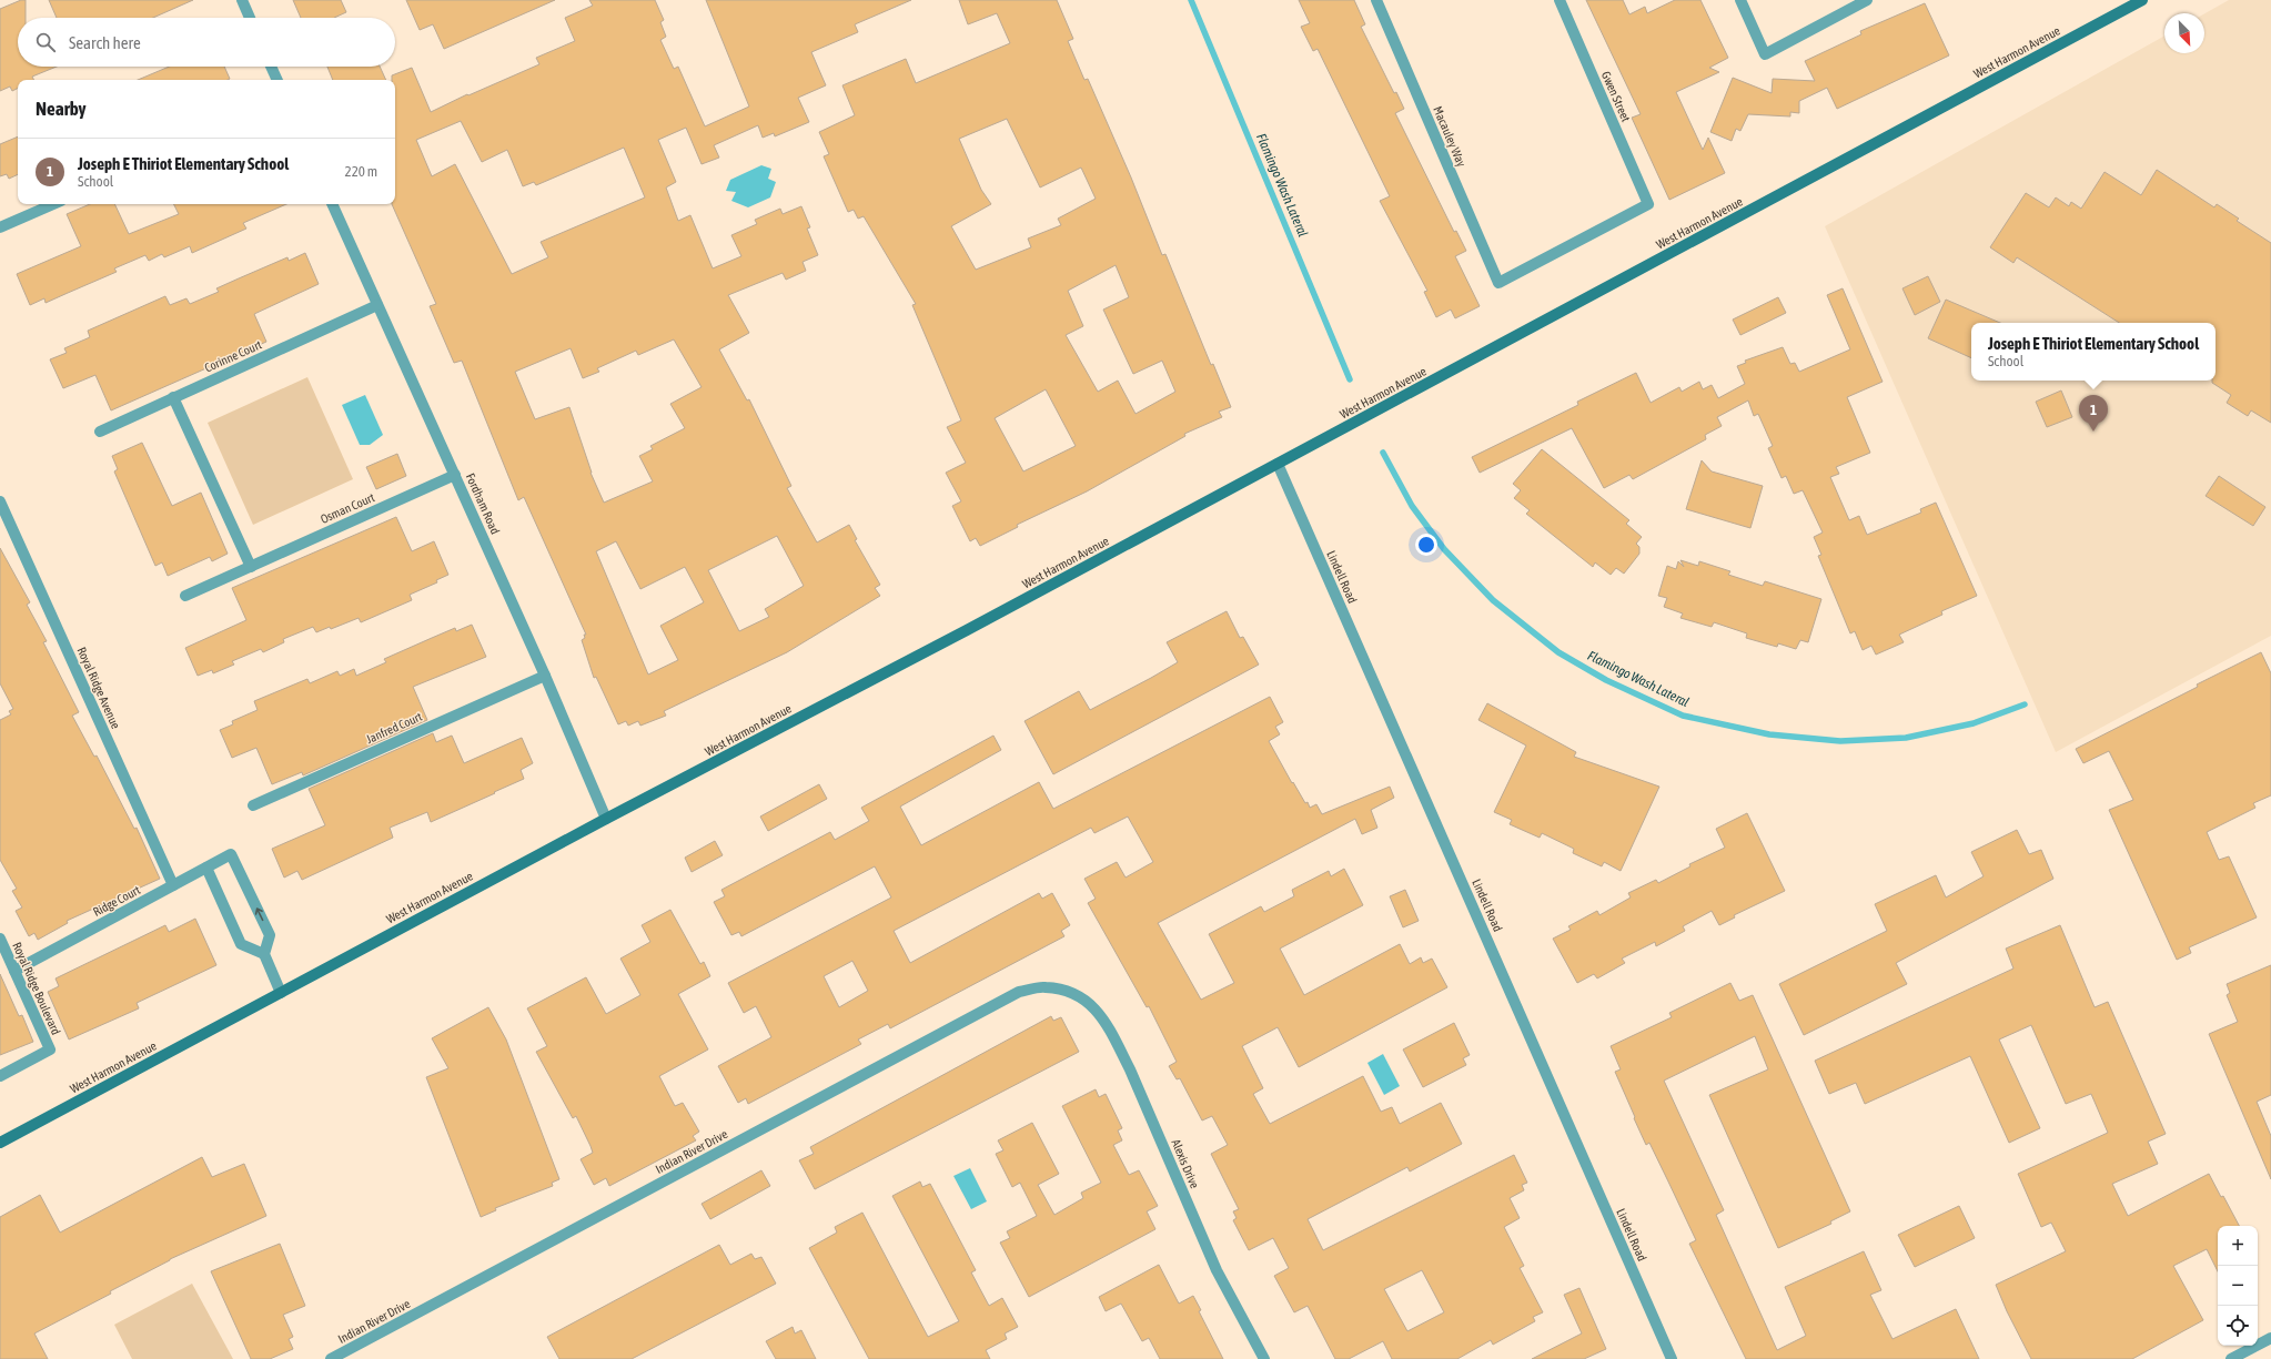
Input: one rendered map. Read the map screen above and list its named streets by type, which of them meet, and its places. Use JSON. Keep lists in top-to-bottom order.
{
  "streets": {
    "main road": ["West Harmon Avenue"],
    "street": [
      "Gwen Street",
      "Macauley Way",
      "Corinne Court",
      "Fordham Road",
      "Osman Court",
      "Lindell Road",
      "Royal Ridge Avenue",
      "Janfred Court",
      "Ridge Court",
      "Royal Ridge Boulevard",
      "Indian River Drive",
      "Alexis Drive"
    ]
  },
  "crossings": [
    ["West Harmon Avenue", "Fordham Road"],
    ["West Harmon Avenue", "Lindell Road"],
    ["Gwen Street", "Macauley Way"],
    ["Corinne Court", "Fordham Road"],
    ["Fordham Road", "Osman Court"],
    ["Fordham Road", "Janfred Court"],
    ["Royal Ridge Avenue", "Ridge Court"],
    ["Ridge Court", "Royal Ridge Boulevard"],
    ["Indian River Drive", "Alexis Drive"]
  ],
  "water": ["Flamingo Wash Lateral"],
  "north": "bottom right",
  "page": {
    "search": "Search here",
    "heading": "Nearby",
    "list": [
      {
        "mark": "1",
        "name": "Joseph E Thiriot Elementary School",
        "note": "School",
        "value": "220 m"
      }
    ],
    "popup": ["Joseph E Thiriot Elementary School", "School"],
    "pins": "1",
    "map_buttons": ["+", "−"]
  }
}
